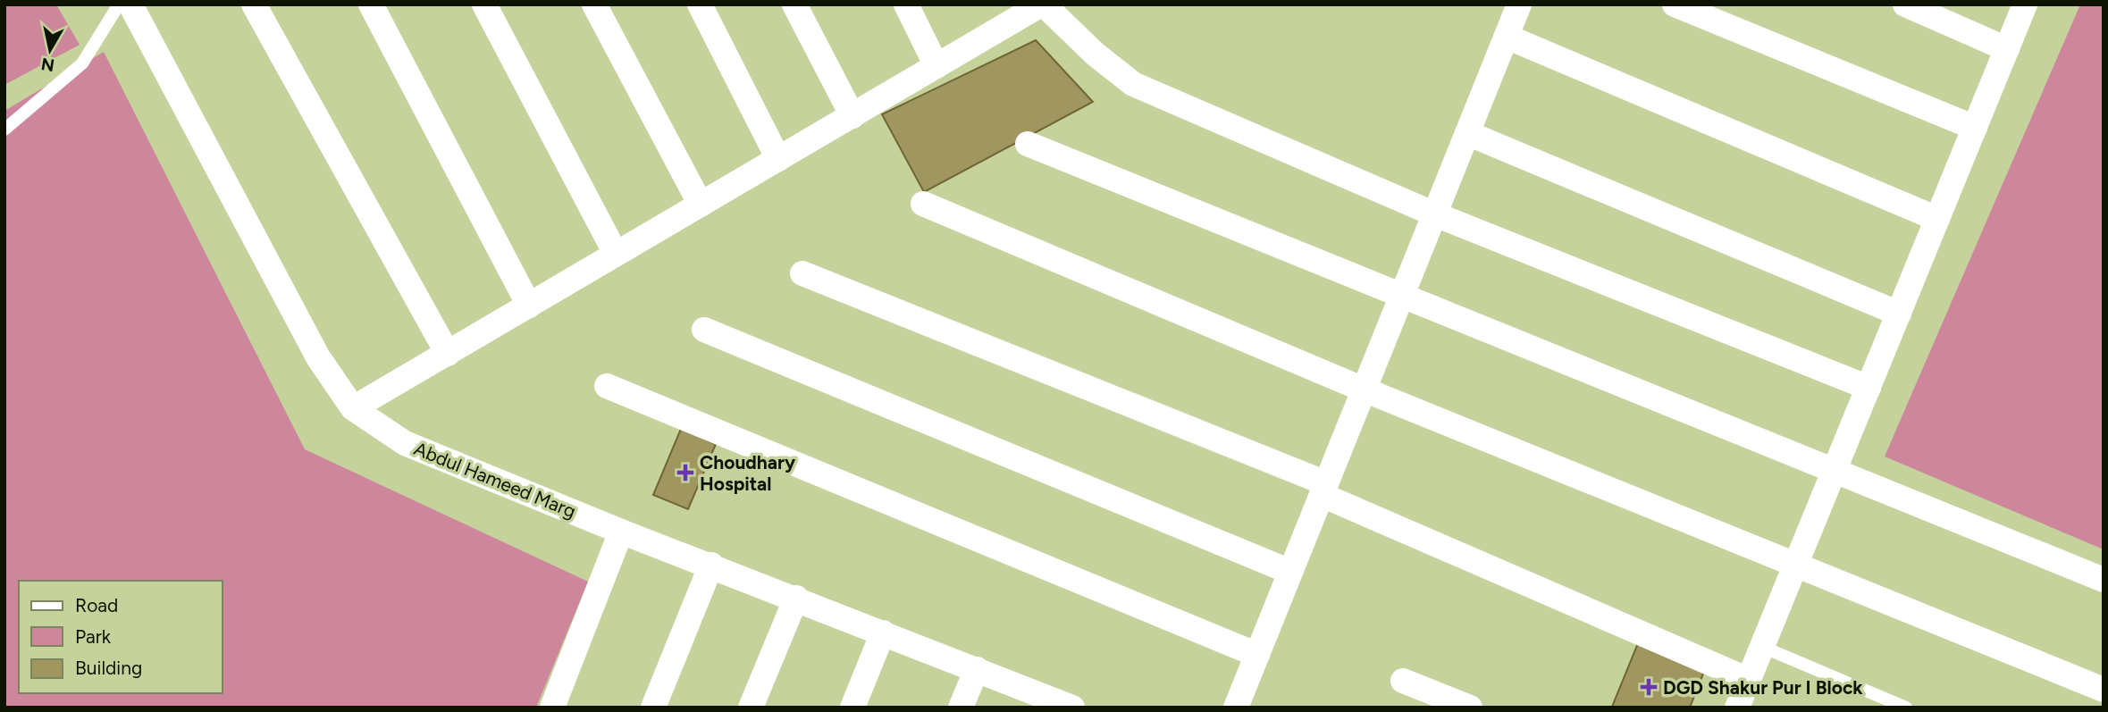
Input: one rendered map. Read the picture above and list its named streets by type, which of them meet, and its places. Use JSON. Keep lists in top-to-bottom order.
{
  "streets": {
    "street": ["Abdul Hameed Marg"]
  },
  "places": {
    "health": ["Choudhary Hospital", "DGD Shakur Pur I Block"]
  },
  "legend": ["Road", "Park", "Building"],
  "north": "bottom"
}
